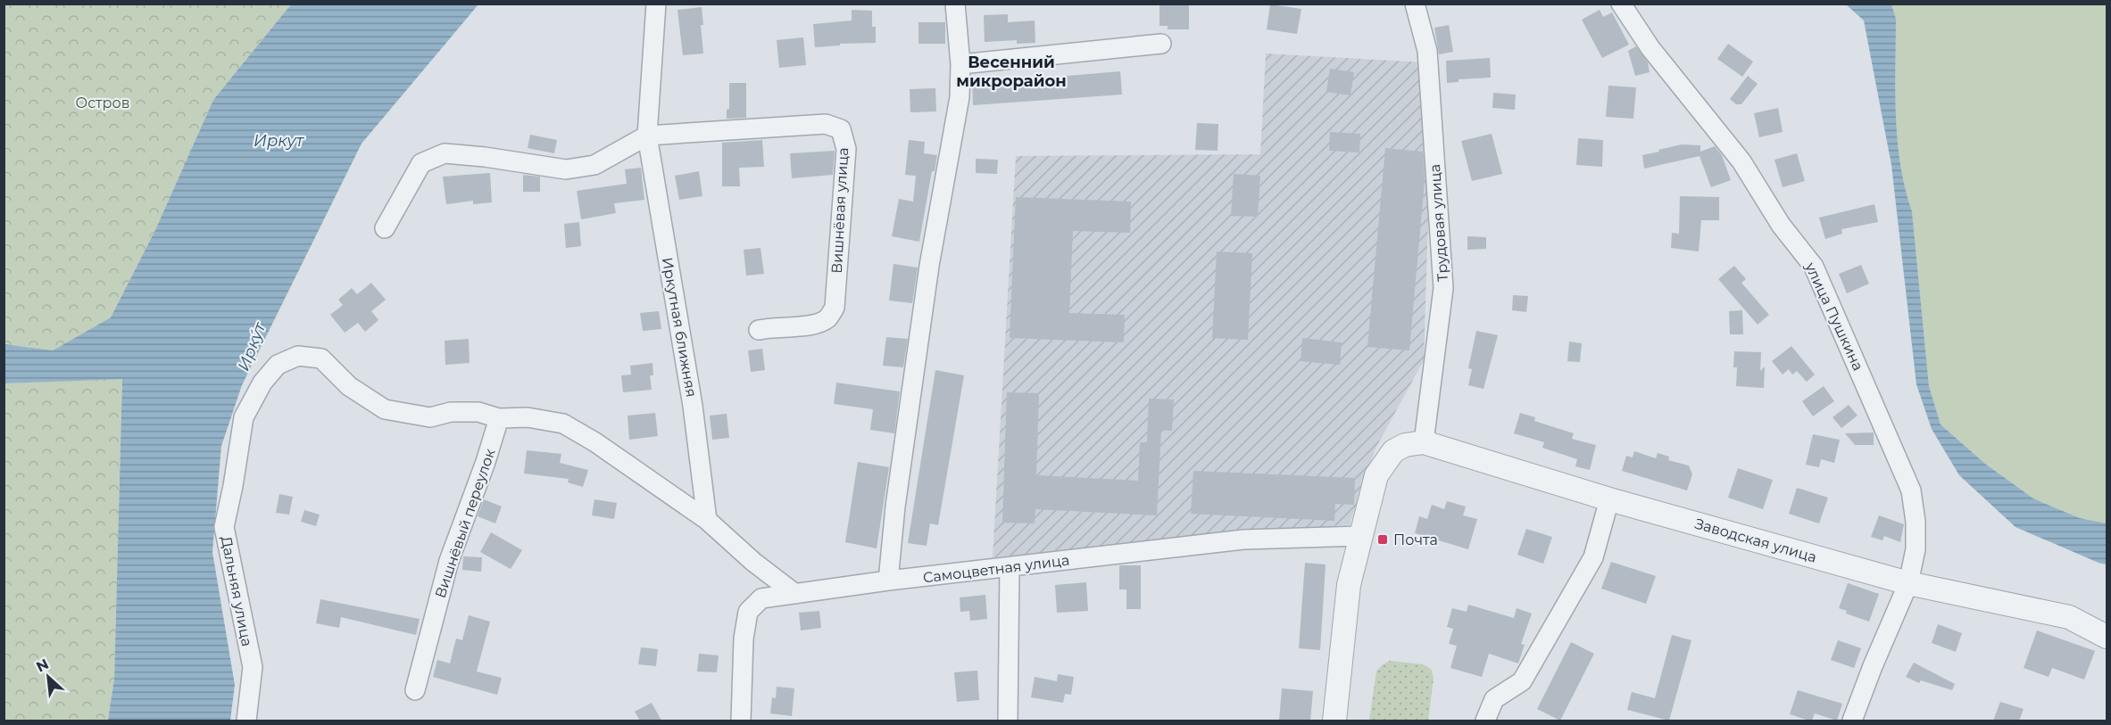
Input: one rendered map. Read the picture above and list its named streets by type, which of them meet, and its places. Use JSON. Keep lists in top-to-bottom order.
{
  "streets": {
    "street": [
      "Вишнёвая улица",
      "Трудовая улица",
      "улица Пушкина",
      "Иркутная ближняя",
      "Вишнёвый переулок",
      "Заводская улица",
      "Самоцветная улица",
      "Дальняя улица"
    ]
  },
  "crossings": [
    ["Вишнёвая улица", "Иркутная ближняя"],
    ["Трудовая улица", "Заводская улица"],
    ["улица Пушкина", "Заводская улица"],
    ["Иркутная ближняя", "Дальняя улица"],
    ["Вишнёвый переулок", "Дальняя улица"],
    ["Самоцветная улица", "Дальняя улица"]
  ],
  "districts": ["Весенний микрорайон"],
  "water": ["Иркут", "Ирку́т"],
  "parks": ["Остров"],
  "places": {
    "transit": ["Почта"]
  },
  "north": "top left"
}
